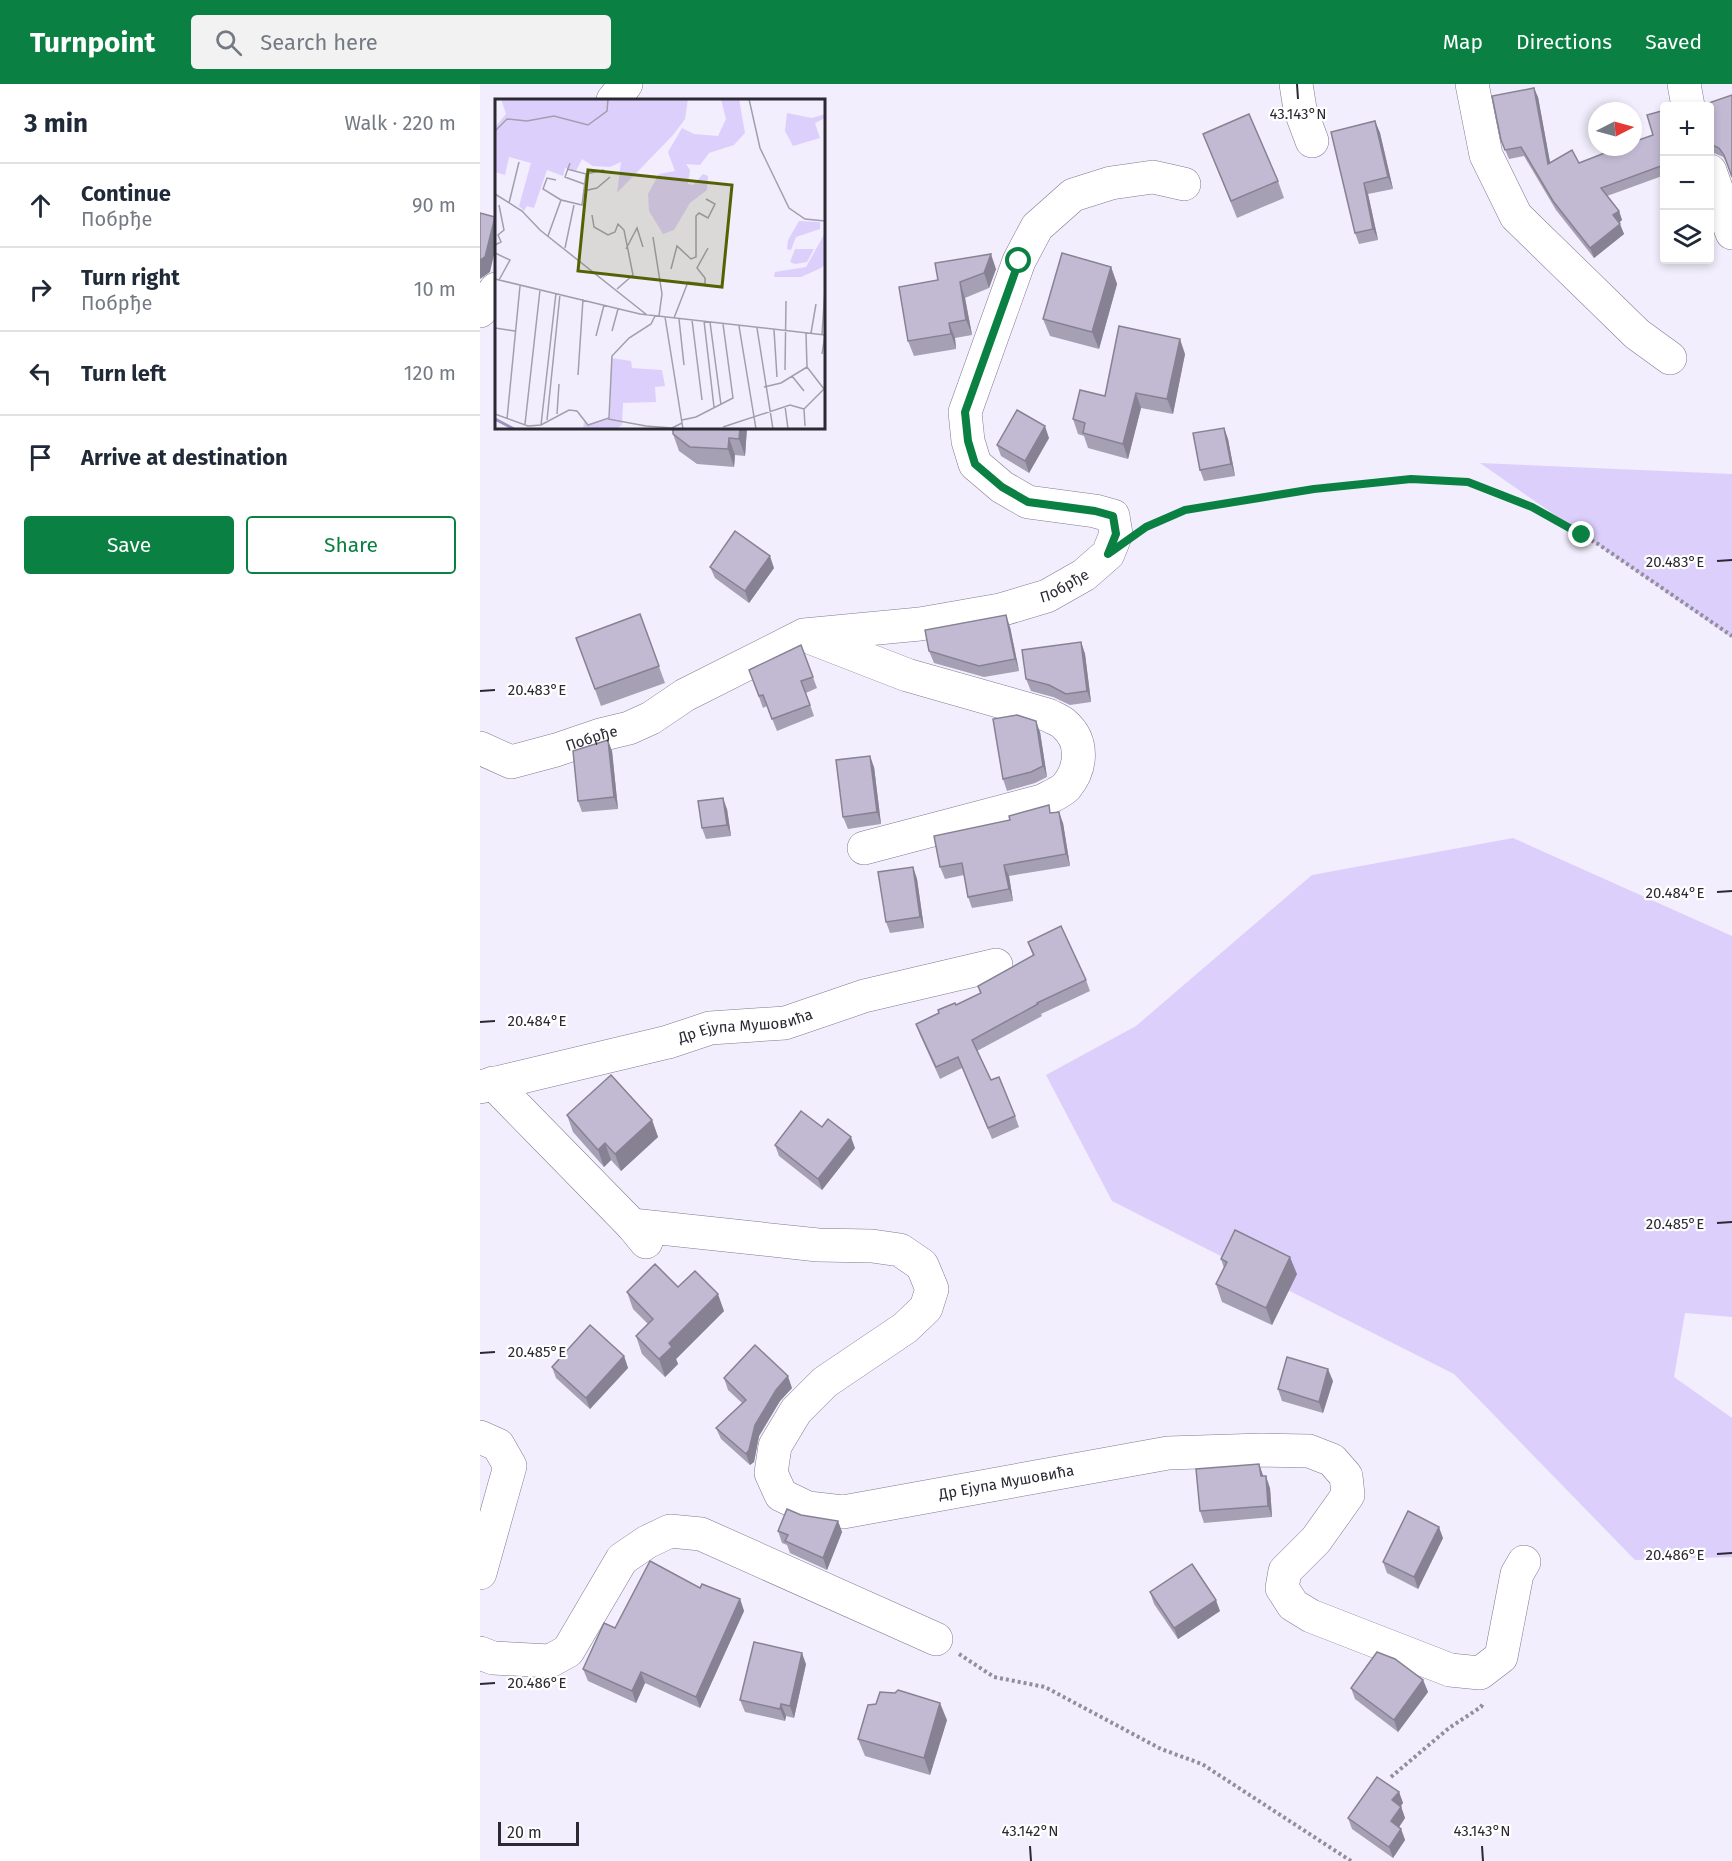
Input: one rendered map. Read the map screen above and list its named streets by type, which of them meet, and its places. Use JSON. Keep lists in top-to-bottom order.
{
  "streets": {
    "street": ["Побрђе", "Др Ејупа Мушовића"]
  },
  "scale_bar": "20 m",
  "north": "right",
  "page": {
    "header": "Turnpoint",
    "search": "Search here",
    "nav": ["Map", "Directions", "Saved"],
    "heading": ["3 min", "Walk · 220 m"],
    "map_buttons": ["+", "−"],
    "list": [
      ["Continue", "Побрђе", "90 m"],
      ["Turn right", "Побрђе", "10 m"],
      ["Turn left", "120 m"],
      "Arrive at destination"
    ],
    "buttons": ["Save", "Share"],
    "scale": "20 m"
  },
  "coordinates": [
    "43.143°N",
    "20.483°E",
    "20.484°E",
    "20.485°E",
    "20.486°E",
    "43.142°N"
  ]
}
